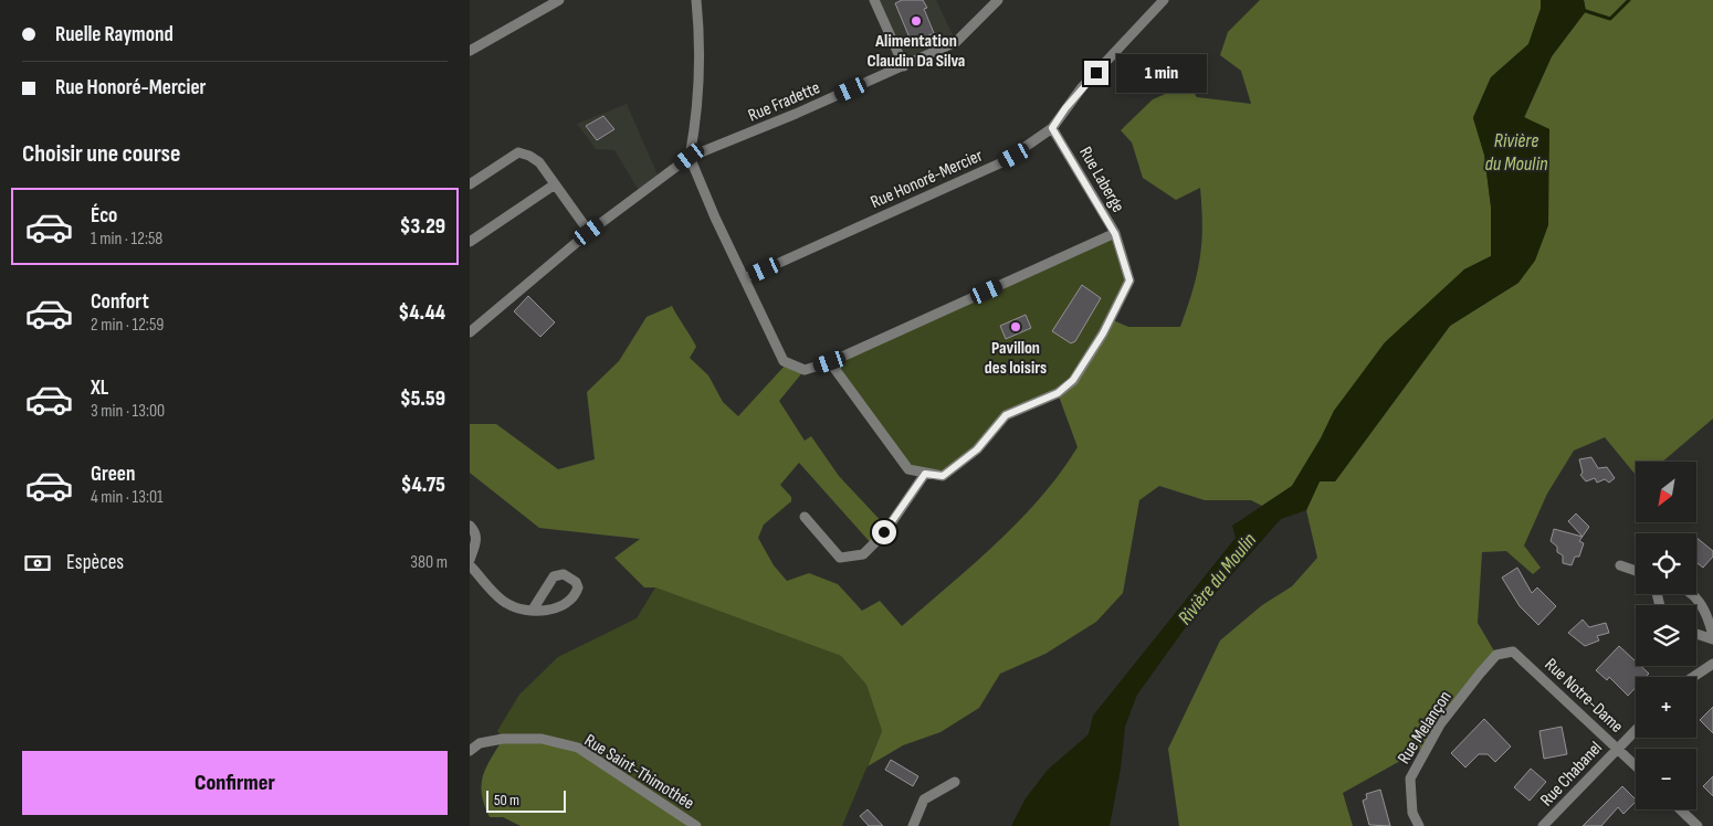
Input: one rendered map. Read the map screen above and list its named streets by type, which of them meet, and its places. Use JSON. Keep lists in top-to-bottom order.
{
  "streets": {
    "street": [
      "Rue Fradette",
      "Rue Honoré-Mercier",
      "Rue Laberge",
      "Rue Notre-Dame",
      "Rue Melançon",
      "Rue Saint-Thimothée",
      "Rue Chabanel"
    ]
  },
  "crossings": [
    ["Rue Honoré-Mercier", "Rue Laberge"],
    ["Rue Notre-Dame", "Rue Melançon"],
    ["Rue Notre-Dame", "Rue Chabanel"]
  ],
  "water": ["Rivière du Moulin"],
  "places": ["Alimentation Claudin Da Silva", "Pavillon des loisirs"],
  "scale_bar": "50 m",
  "north": "bottom left",
  "page": {
    "banner": ["Ruelle Raymond", "Rue Honoré-Mercier"],
    "bubble": "1 min",
    "heading": "Choisir une course",
    "list": [
      {
        "name": "Éco",
        "note": "1 min · 12:58",
        "value": "$3.29"
      },
      {
        "name": "Confort",
        "note": "2 min · 12:59",
        "value": "$4.44"
      },
      {
        "name": "XL",
        "note": "3 min · 13:00",
        "value": "$5.59"
      },
      {
        "name": "Green",
        "note": "4 min · 13:01",
        "value": "$4.75"
      }
    ],
    "map_buttons": ["+", "−"],
    "pay": ["Espèces", "380 m"],
    "buttons": "Confirmer",
    "scale": "50 m"
  }
}
